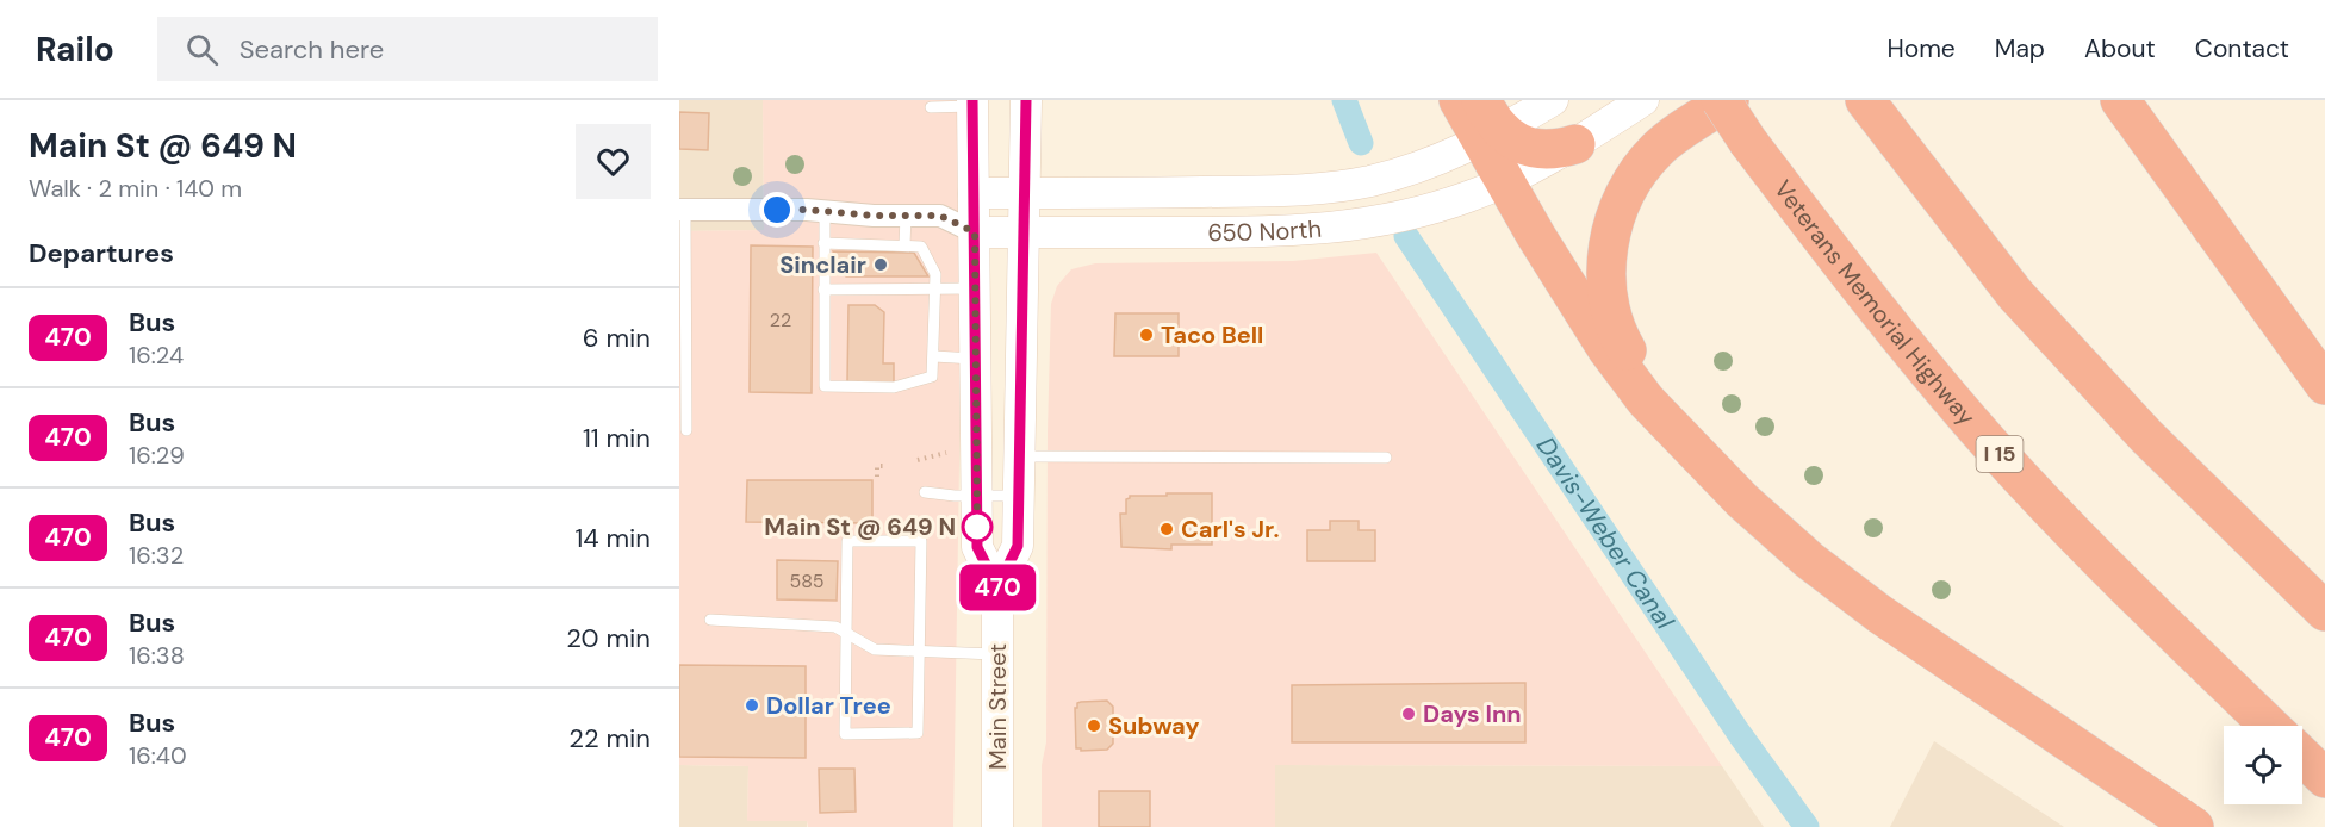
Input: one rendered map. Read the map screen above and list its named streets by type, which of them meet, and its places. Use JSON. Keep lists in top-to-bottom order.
{
  "streets": {
    "highway": ["Veterans Memorial Highway", "I 15"],
    "main road": ["650 North", "Main Street"]
  },
  "crossings": [
    ["650 North", "Main Street"]
  ],
  "water": ["Davis-Weber Canal"],
  "places": [
    "Sinclair",
    "Taco Bell",
    "Main St @ 649 N",
    "Carl's Jr.",
    "Dollar Tree",
    "Days Inn",
    "Subway"
  ],
  "lines": ["bus line 470"],
  "house_numbers": ["22", "585"],
  "page": {
    "header": "Railo",
    "search": "Search here",
    "nav": [
      "Home",
      "Map",
      "About",
      "Contact"
    ],
    "heading": [
      ["Main St @ 649 N", "Walk · 2 min · 140 m"],
      "Departures"
    ],
    "on_map": "470",
    "list": [
      {
        "mark": "470",
        "name": "Bus",
        "note": "16:24",
        "value": "6 min"
      },
      {
        "mark": "470",
        "name": "Bus",
        "note": "16:29",
        "value": "11 min"
      },
      {
        "mark": "470",
        "name": "Bus",
        "note": "16:32",
        "value": "14 min"
      },
      {
        "mark": "470",
        "name": "Bus",
        "note": "16:38",
        "value": "20 min"
      },
      {
        "mark": "470",
        "name": "Bus",
        "note": "16:40",
        "value": "22 min"
      }
    ]
  }
}
